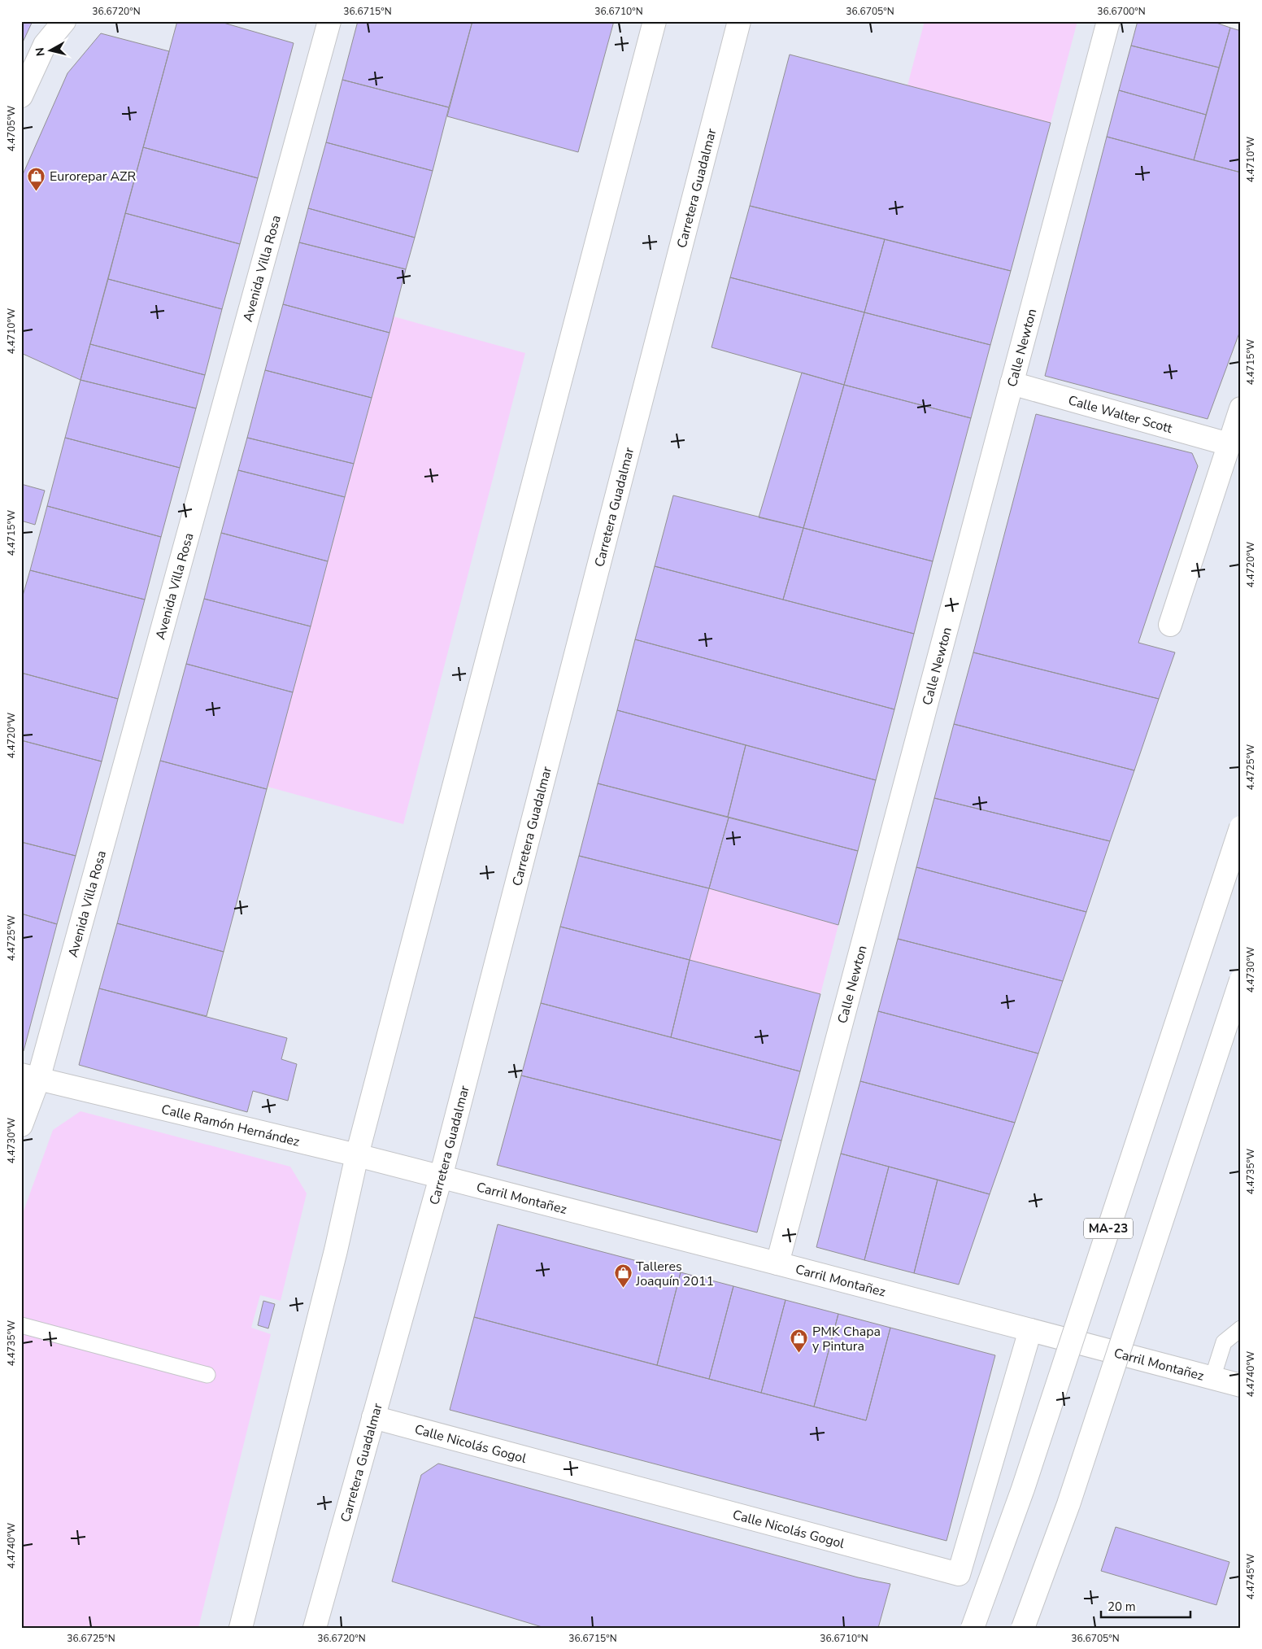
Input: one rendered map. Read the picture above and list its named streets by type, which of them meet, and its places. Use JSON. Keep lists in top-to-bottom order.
{
  "streets": {
    "main road": [
      "Carretera Guadalmar",
      "Avenida Villa Rosa",
      "Calle Newton",
      "Calle Walter Scott",
      "Calle Ramón Hernández",
      "Carril Montañez",
      "MA-23",
      "Calle Nicolás Gogol"
    ]
  },
  "crossings": [
    ["Carretera Guadalmar", "Calle Ramón Hernández"],
    ["Carretera Guadalmar", "Carril Montañez"],
    ["Carretera Guadalmar", "Calle Nicolás Gogol"],
    ["Avenida Villa Rosa", "Calle Ramón Hernández"],
    ["Calle Newton", "Calle Walter Scott"],
    ["Calle Newton", "Carril Montañez"],
    ["Calle Ramón Hernández", "Carril Montañez"],
    ["Carril Montañez", "Calle Nicolás Gogol"]
  ],
  "places": {
    "shop": ["Eurorepar AZR", "Talleres Joaquín 2011", "PMK Chapa y Pintura"]
  },
  "scale_bar": "20 m",
  "north": "left",
  "coordinates": [
    "36.6720°N",
    "36.6715°N",
    "36.6710°N",
    "36.6705°N",
    "36.6700°N",
    "4.4705°W",
    "4.4710°W",
    "4.4715°W",
    "4.4720°W",
    "4.4725°W",
    "4.4730°W",
    "4.4735°W",
    "4.4740°W",
    "4.4745°W",
    "36.6725°N"
  ]
}
